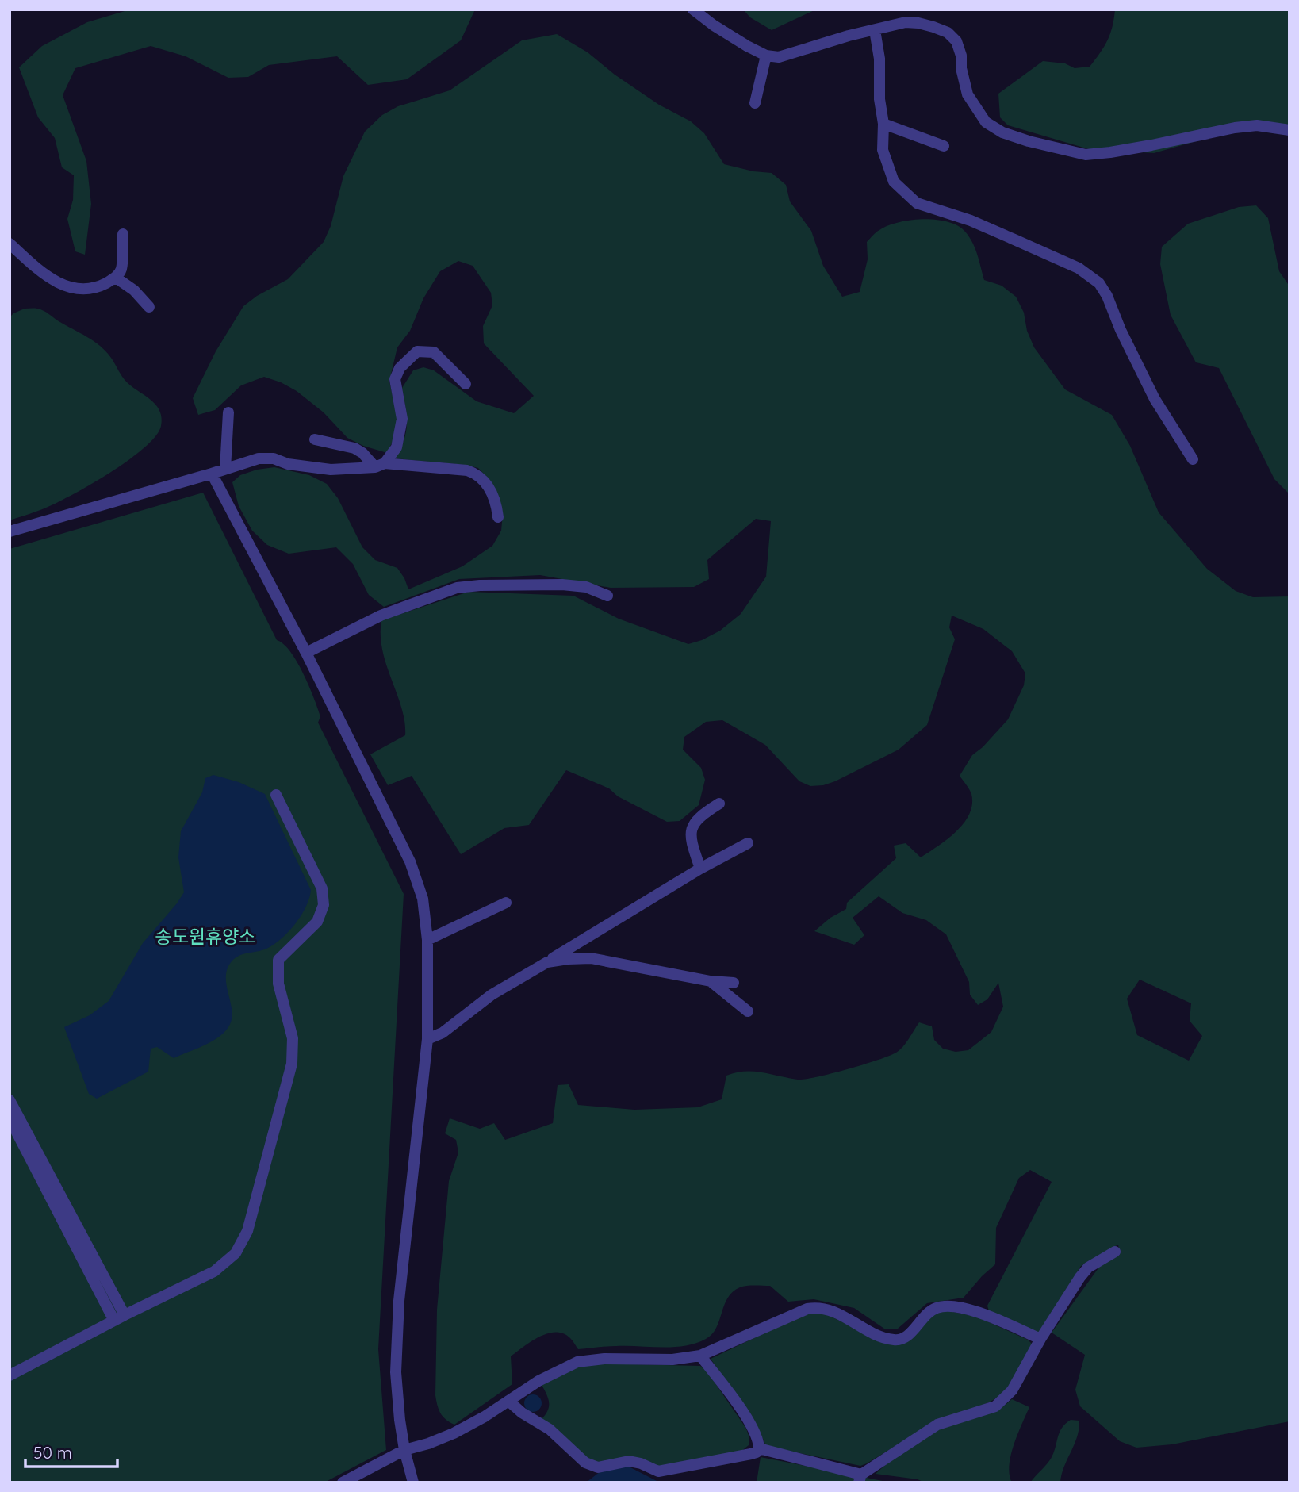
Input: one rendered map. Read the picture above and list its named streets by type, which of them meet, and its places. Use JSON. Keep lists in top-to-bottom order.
{
  "parks": ["송도원휴양소"],
  "scale_bar": "50 m"
}
